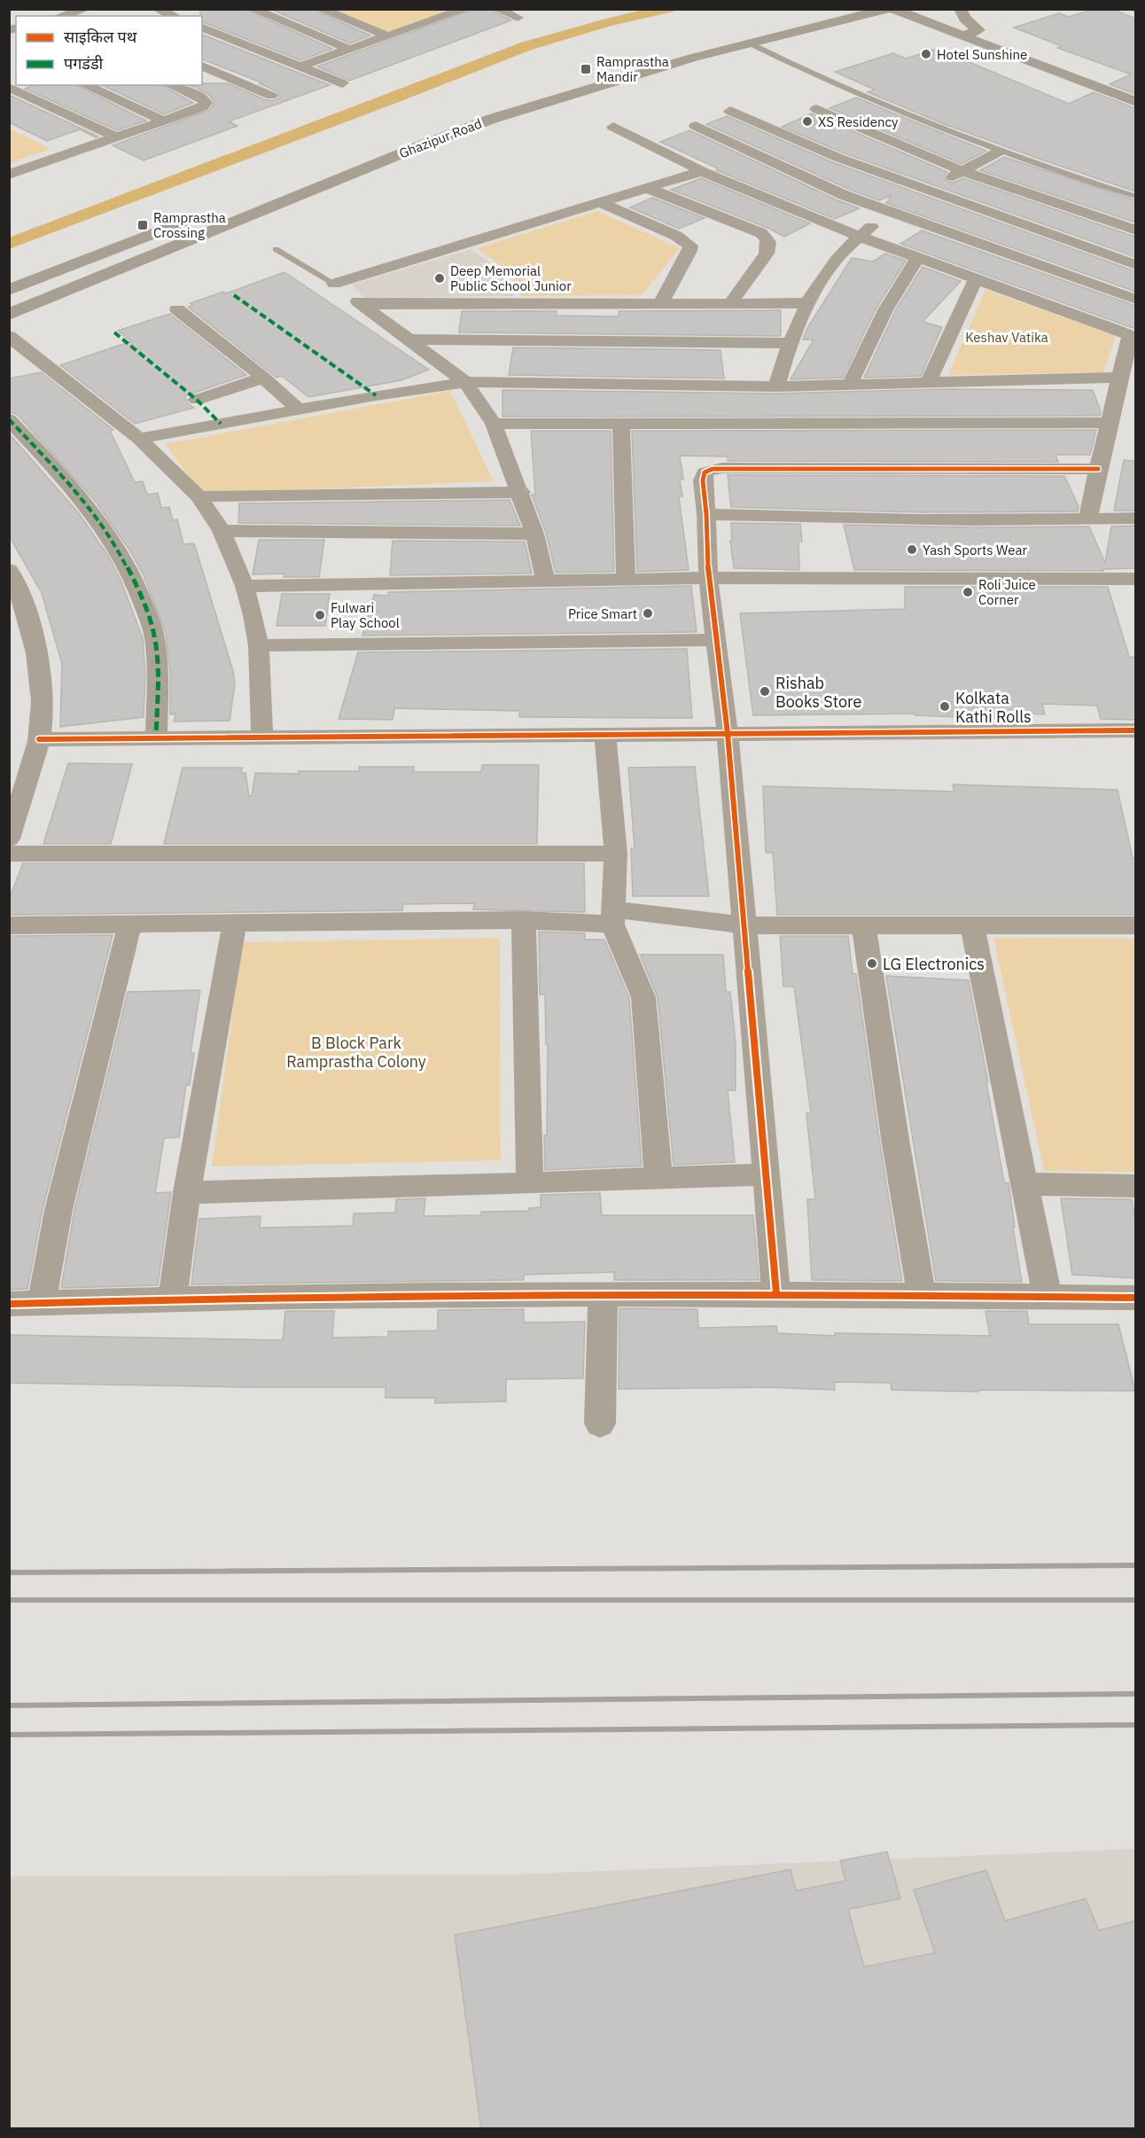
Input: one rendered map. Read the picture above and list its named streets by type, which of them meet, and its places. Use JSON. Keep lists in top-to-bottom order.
{
  "streets": {
    "main road": ["Ghazipur Road"]
  },
  "parks": ["Keshav Vatika", "B Block Park Ramprastha Colony"],
  "places": {
    "other": [
      "Hotel Sunshine",
      "XS Residency",
      "Deep Memorial Public School Junior",
      "Yash Sports Wear",
      "Roli Juice Corner",
      "Price Smart",
      "Fulwari Play School",
      "Rishab Books Store",
      "Kolkata Kathi Rolls",
      "LG Electronics"
    ],
    "transit": ["Ramprastha Mandir", "Ramprastha Crossing"]
  },
  "legend": ["साइकिल पथ", "पगडंडी"]
}
